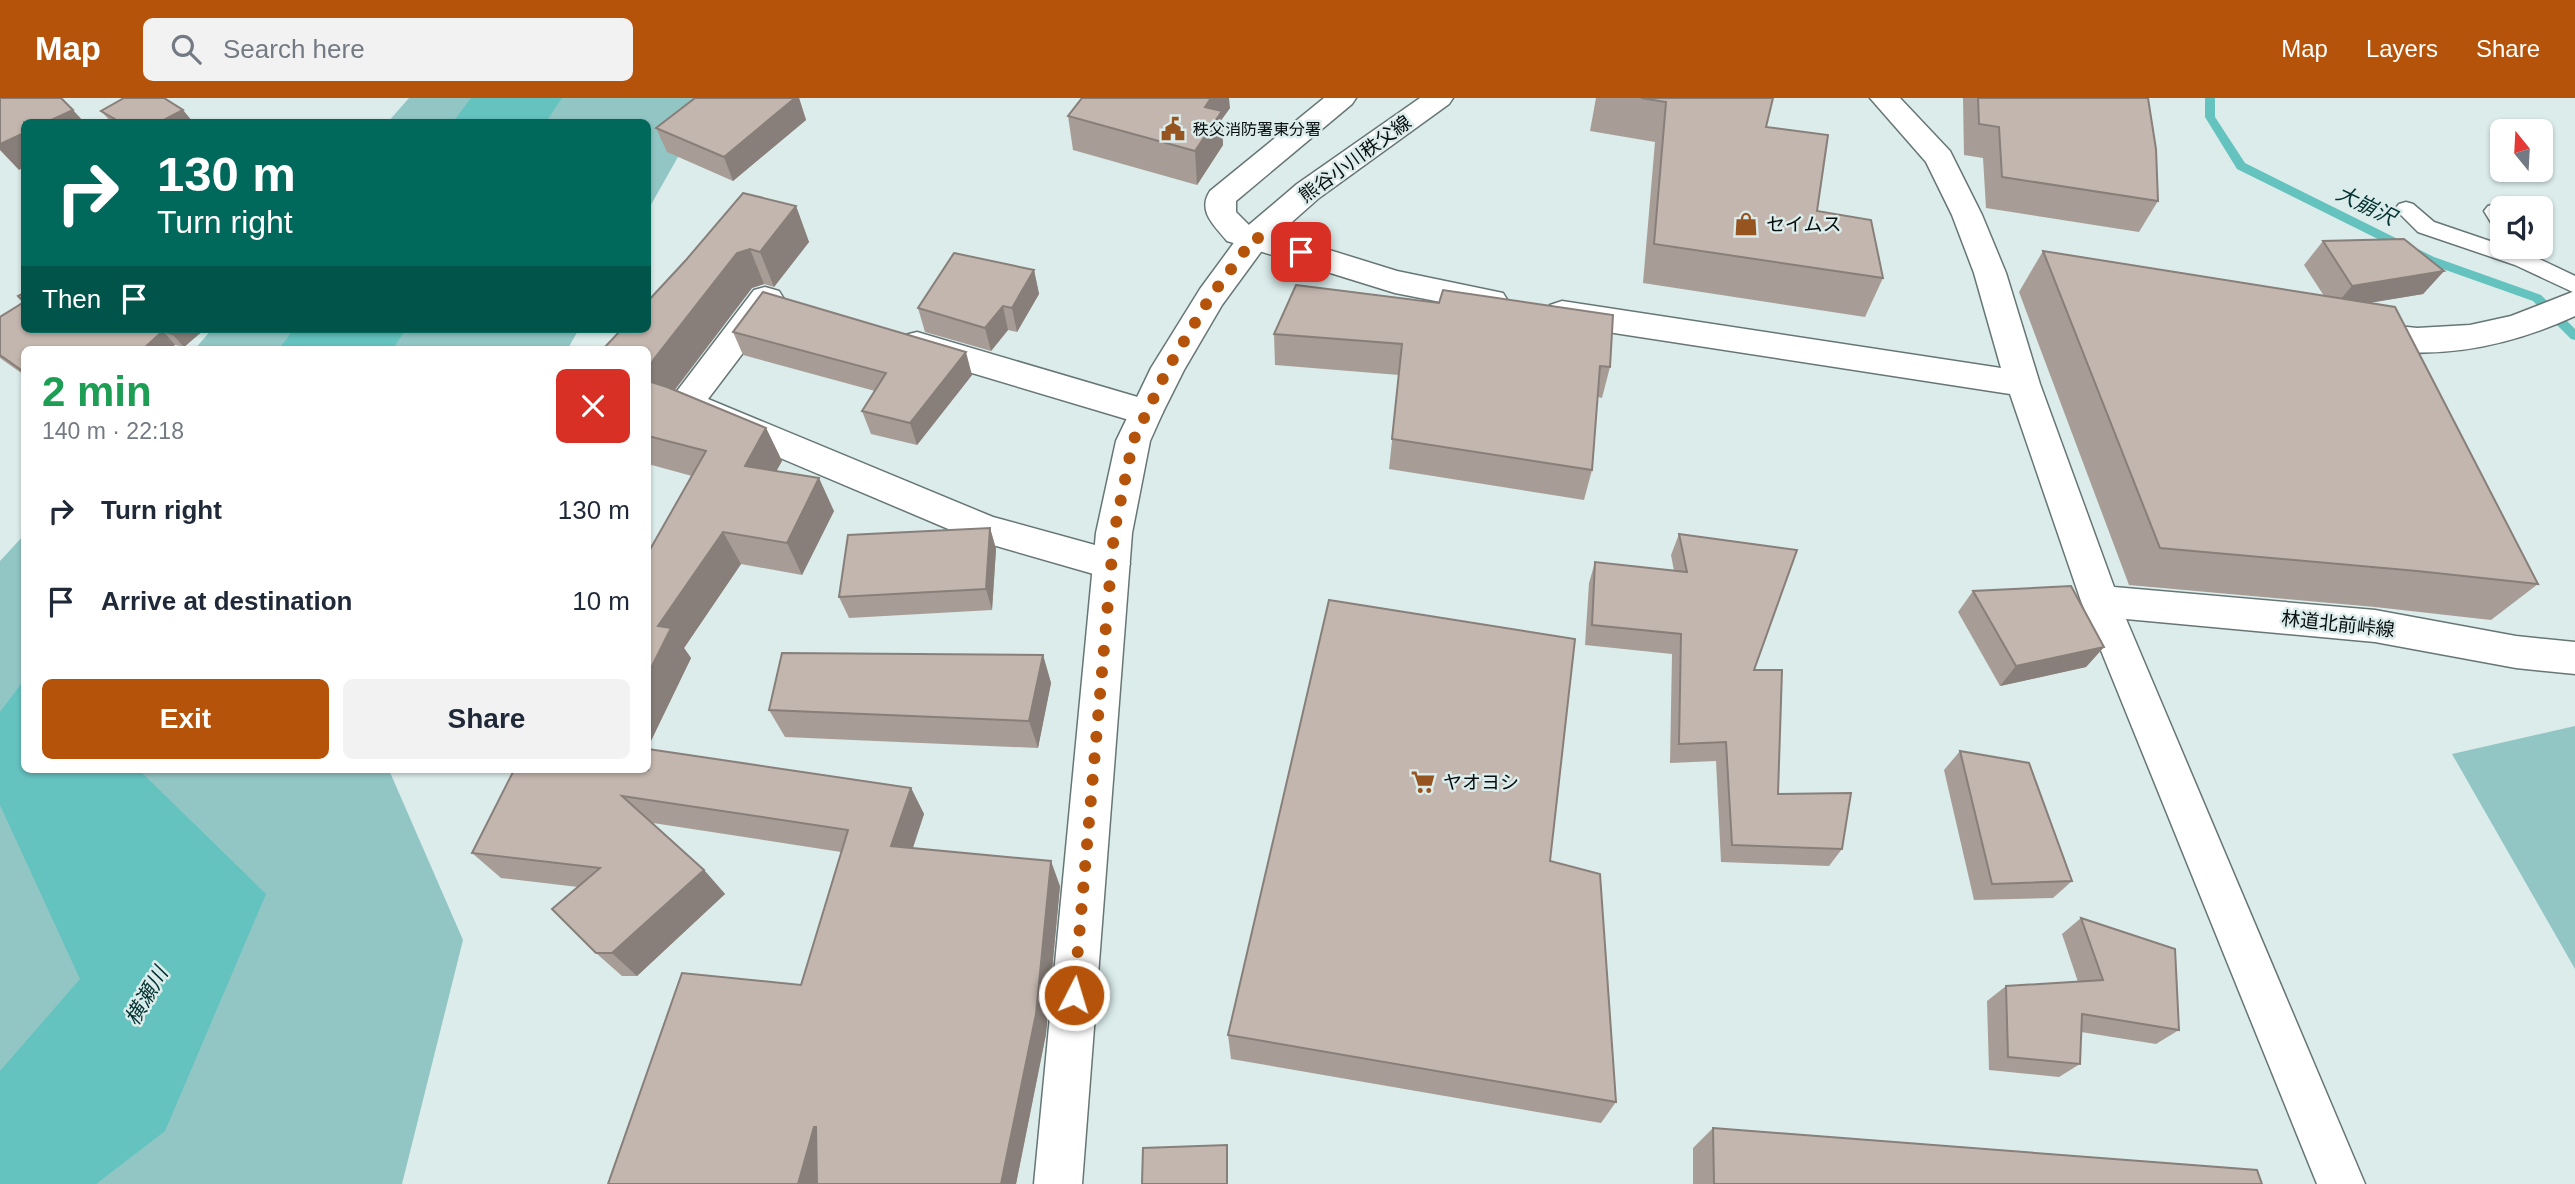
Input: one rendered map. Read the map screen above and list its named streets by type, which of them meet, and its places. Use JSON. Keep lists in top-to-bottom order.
{
  "streets": {
    "street": ["熊谷小川秩父線", "林道北前峠線"]
  },
  "water": ["大崩沢", "横瀬川"],
  "places": {
    "public building": ["秩父消防署東分署"],
    "shop": ["セイムス"],
    "supermarket": ["ヤオヨシ"]
  },
  "north": "top",
  "page": {
    "header": "Map",
    "search": "Search here",
    "nav": ["Map", "Layers", "Share"],
    "turn": ["130 m", "Turn right"],
    "then": "Then",
    "heading": ["2 min", "140 m · 22:18"],
    "list": [
      {
        "name": "Turn right",
        "value": "130 m"
      },
      {
        "name": "Arrive at destination",
        "value": "10 m"
      }
    ],
    "buttons": ["Exit", "Share"]
  }
}
